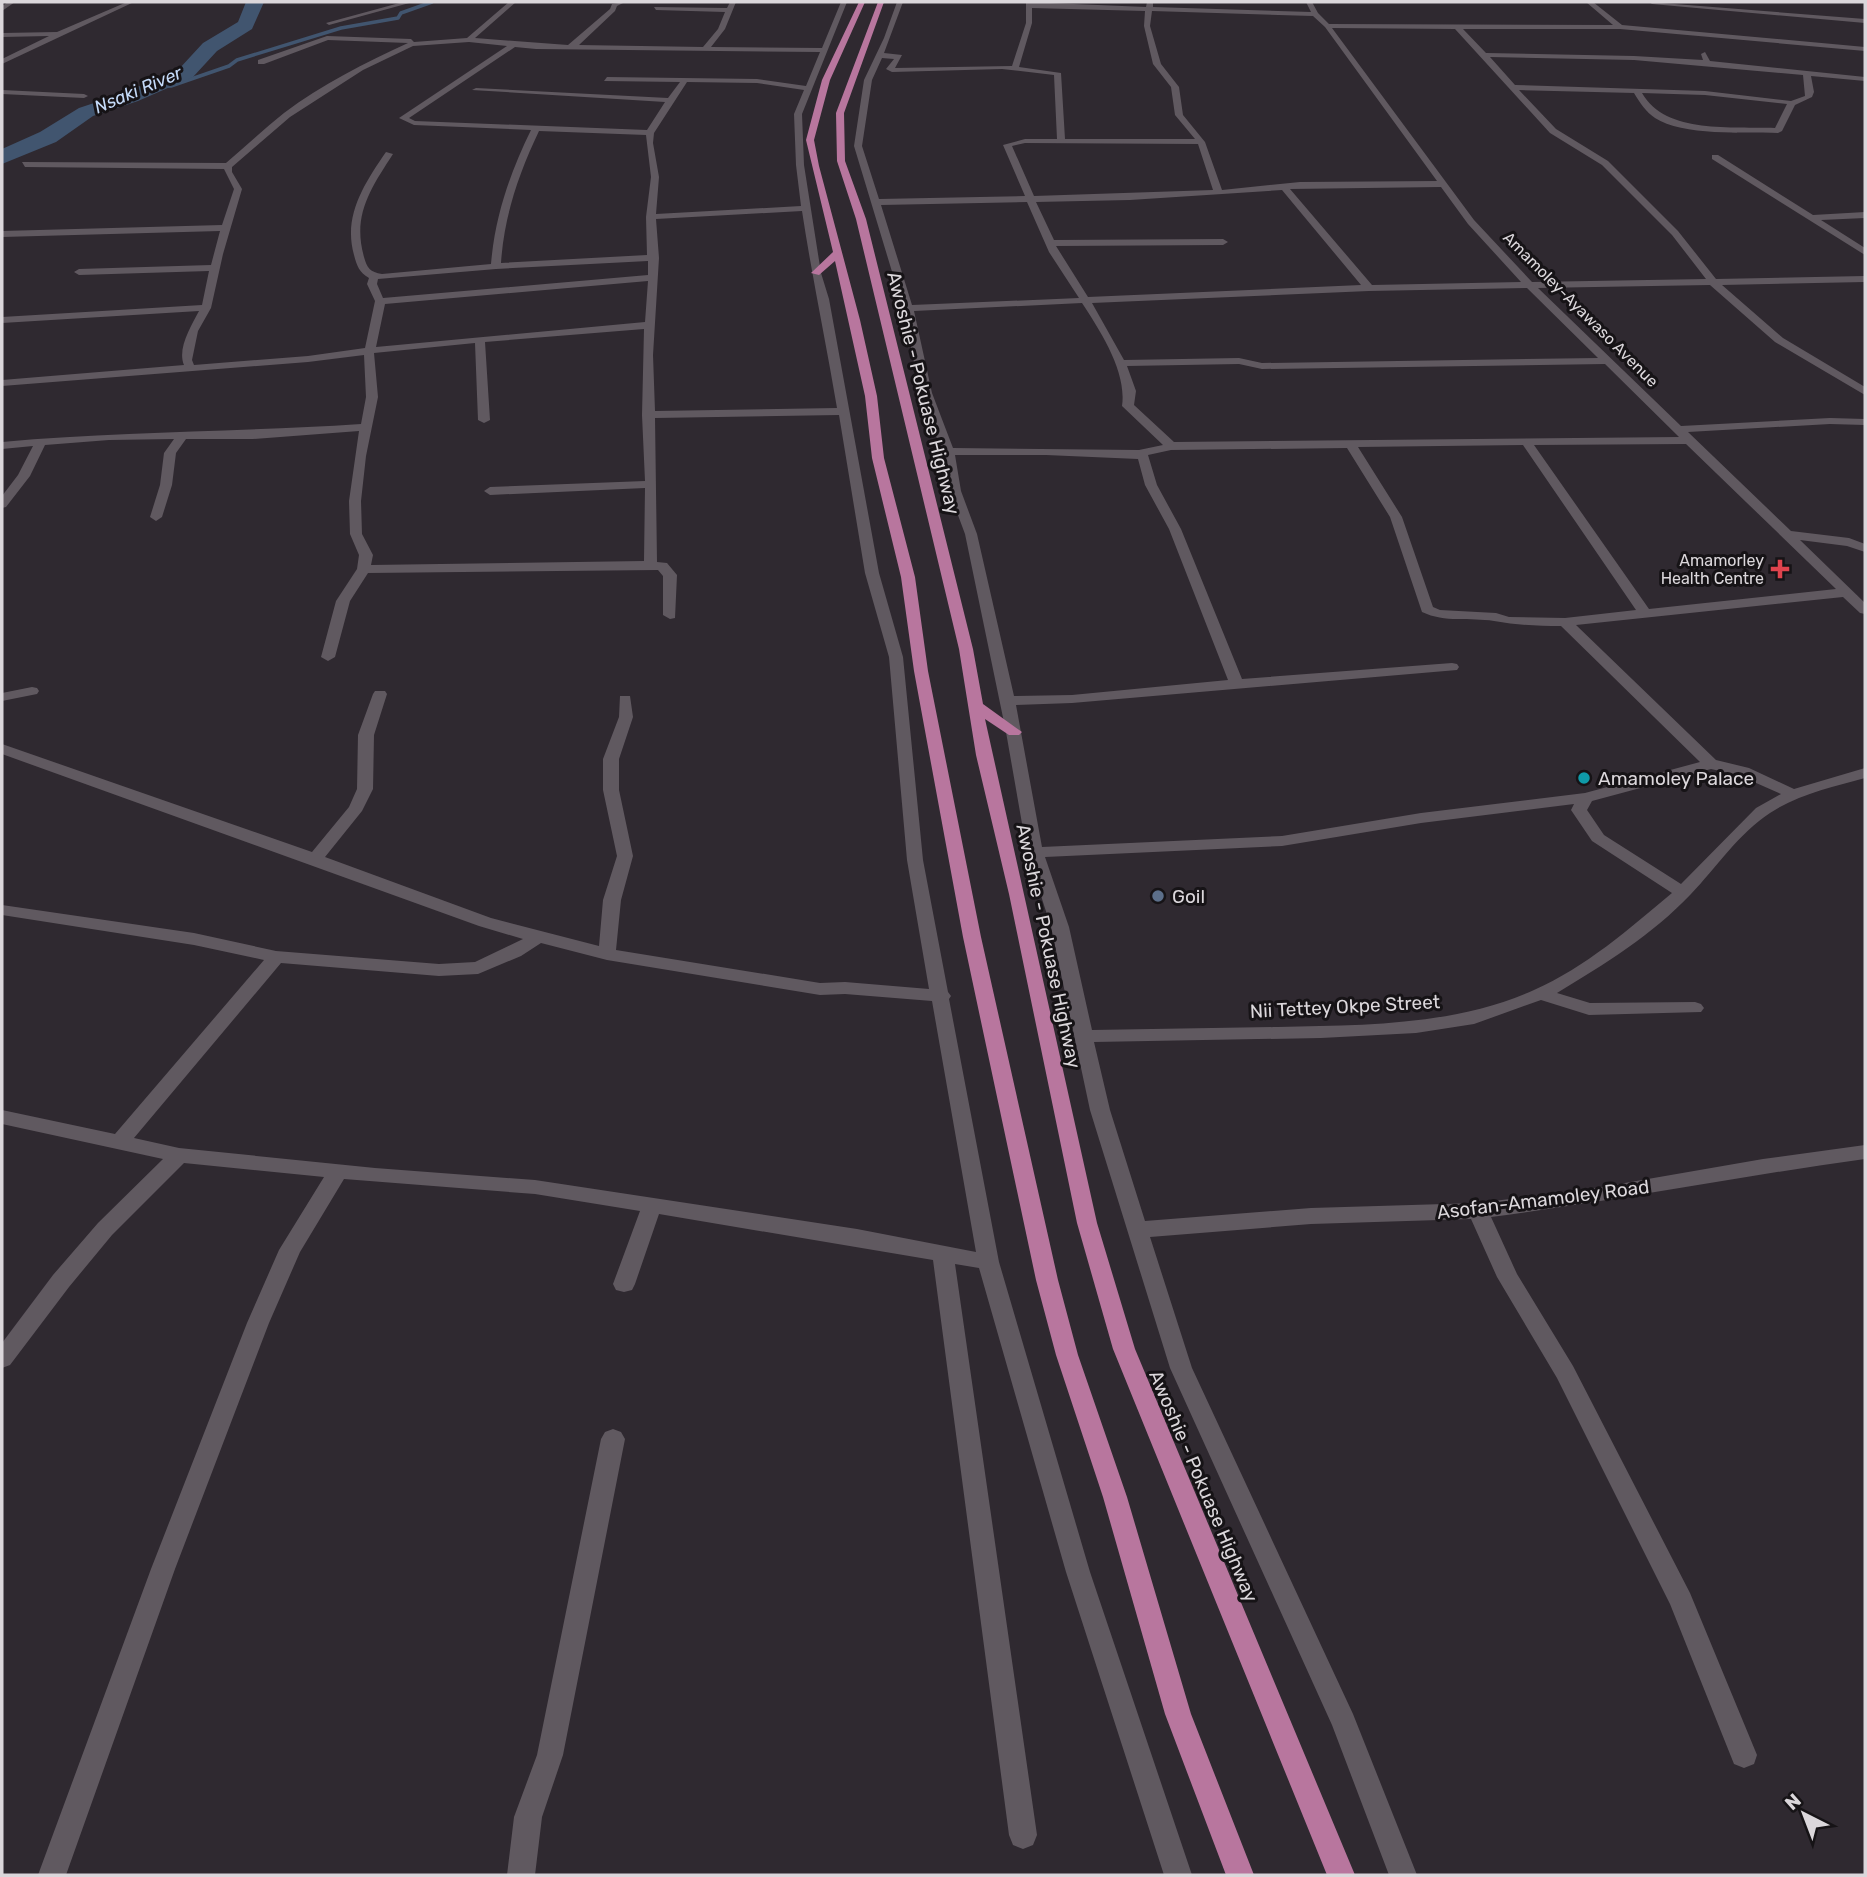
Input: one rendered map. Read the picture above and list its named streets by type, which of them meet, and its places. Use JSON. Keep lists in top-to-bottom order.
{
  "streets": {
    "main road": ["Awoshie - Pokuase Highway"],
    "street": ["Amamoley-Ayawaso Avenue", "Nii Tettey Okpe Street", "Asofan-Amamoley Road"]
  },
  "water": ["Nsaki River"],
  "places": {
    "health": ["Amamorley Health Centre"],
    "other": ["Amamoley Palace", "Goil"]
  },
  "north": "top left"
}
